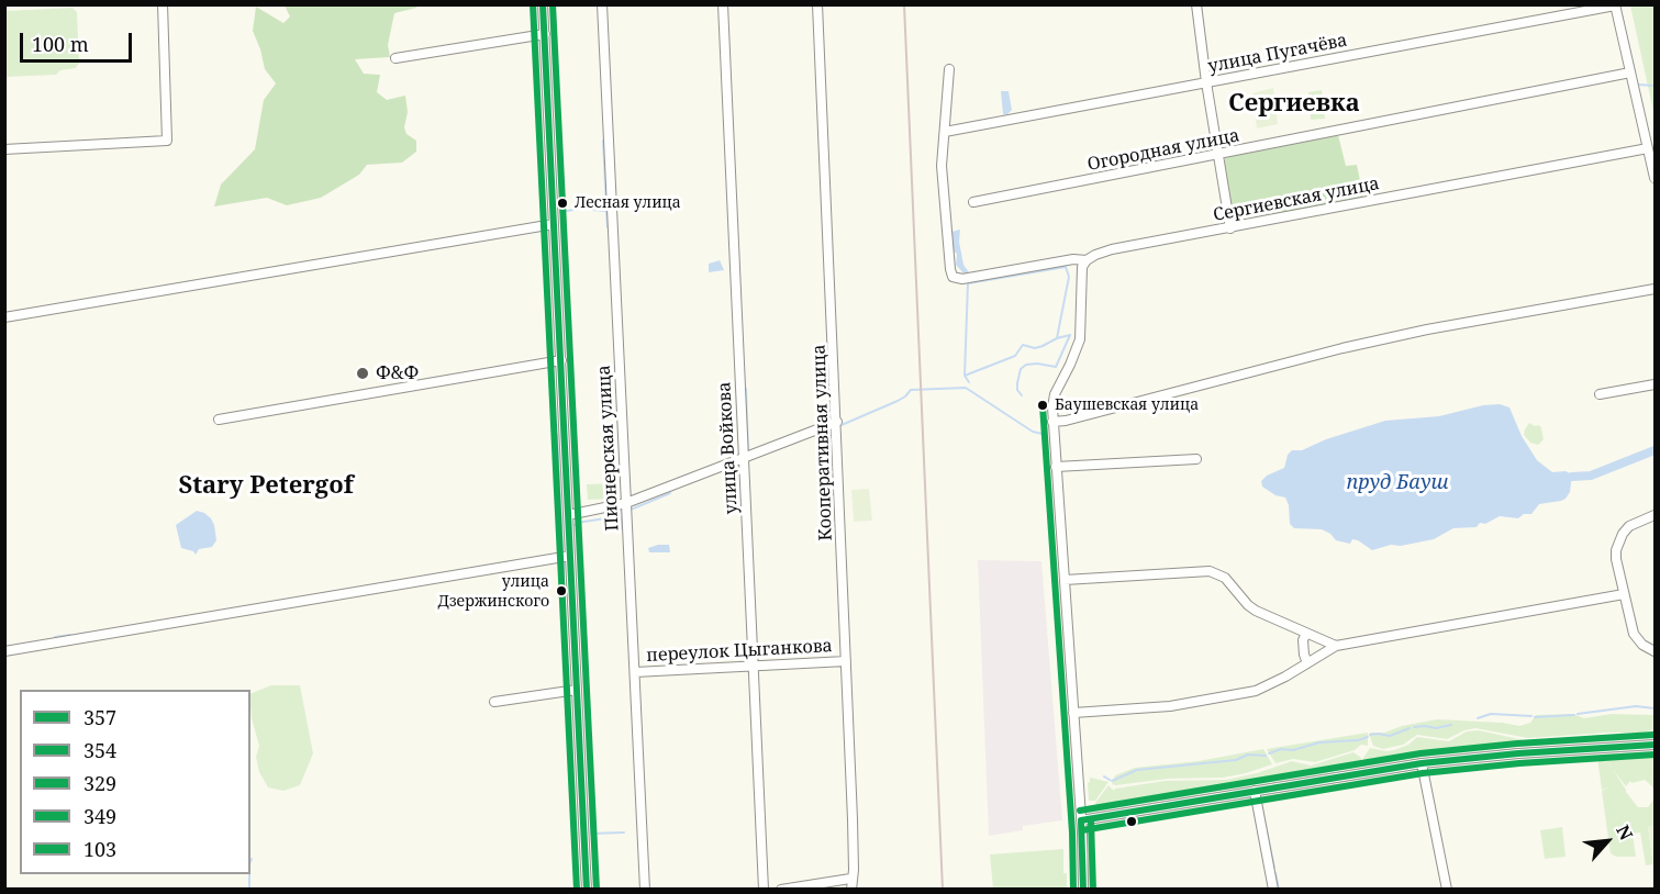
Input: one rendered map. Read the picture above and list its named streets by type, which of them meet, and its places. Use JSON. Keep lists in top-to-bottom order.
{
  "streets": {
    "street": [
      "улица Пугачёва",
      "Огородная улица",
      "Сергиевская улица",
      "Кооперативная улица",
      "Пионерская улица",
      "улица Войкова",
      "переулок Цыганкова"
    ]
  },
  "crossings": [
    ["улица Пугачёва", "Сергиевская улица"],
    ["Кооперативная улица", "переулок Цыганкова"],
    ["Пионерская улица", "переулок Цыганкова"],
    ["улица Войкова", "переулок Цыганкова"]
  ],
  "districts": ["Сергиевка", "Stary Petergof"],
  "water": ["пруд Бауш"],
  "places": [
    "Лесная улица",
    "Ф&Ф",
    "Баушевская улица",
    "улица Дзержинского"
  ],
  "lines": [
    "transit line 357",
    "transit line 354",
    "transit line 329",
    "transit line 349",
    "transit line 103"
  ],
  "legend": [
    "357",
    "354",
    "329",
    "349",
    "103"
  ],
  "scale_bar": "100 m",
  "north": "top right"
}
